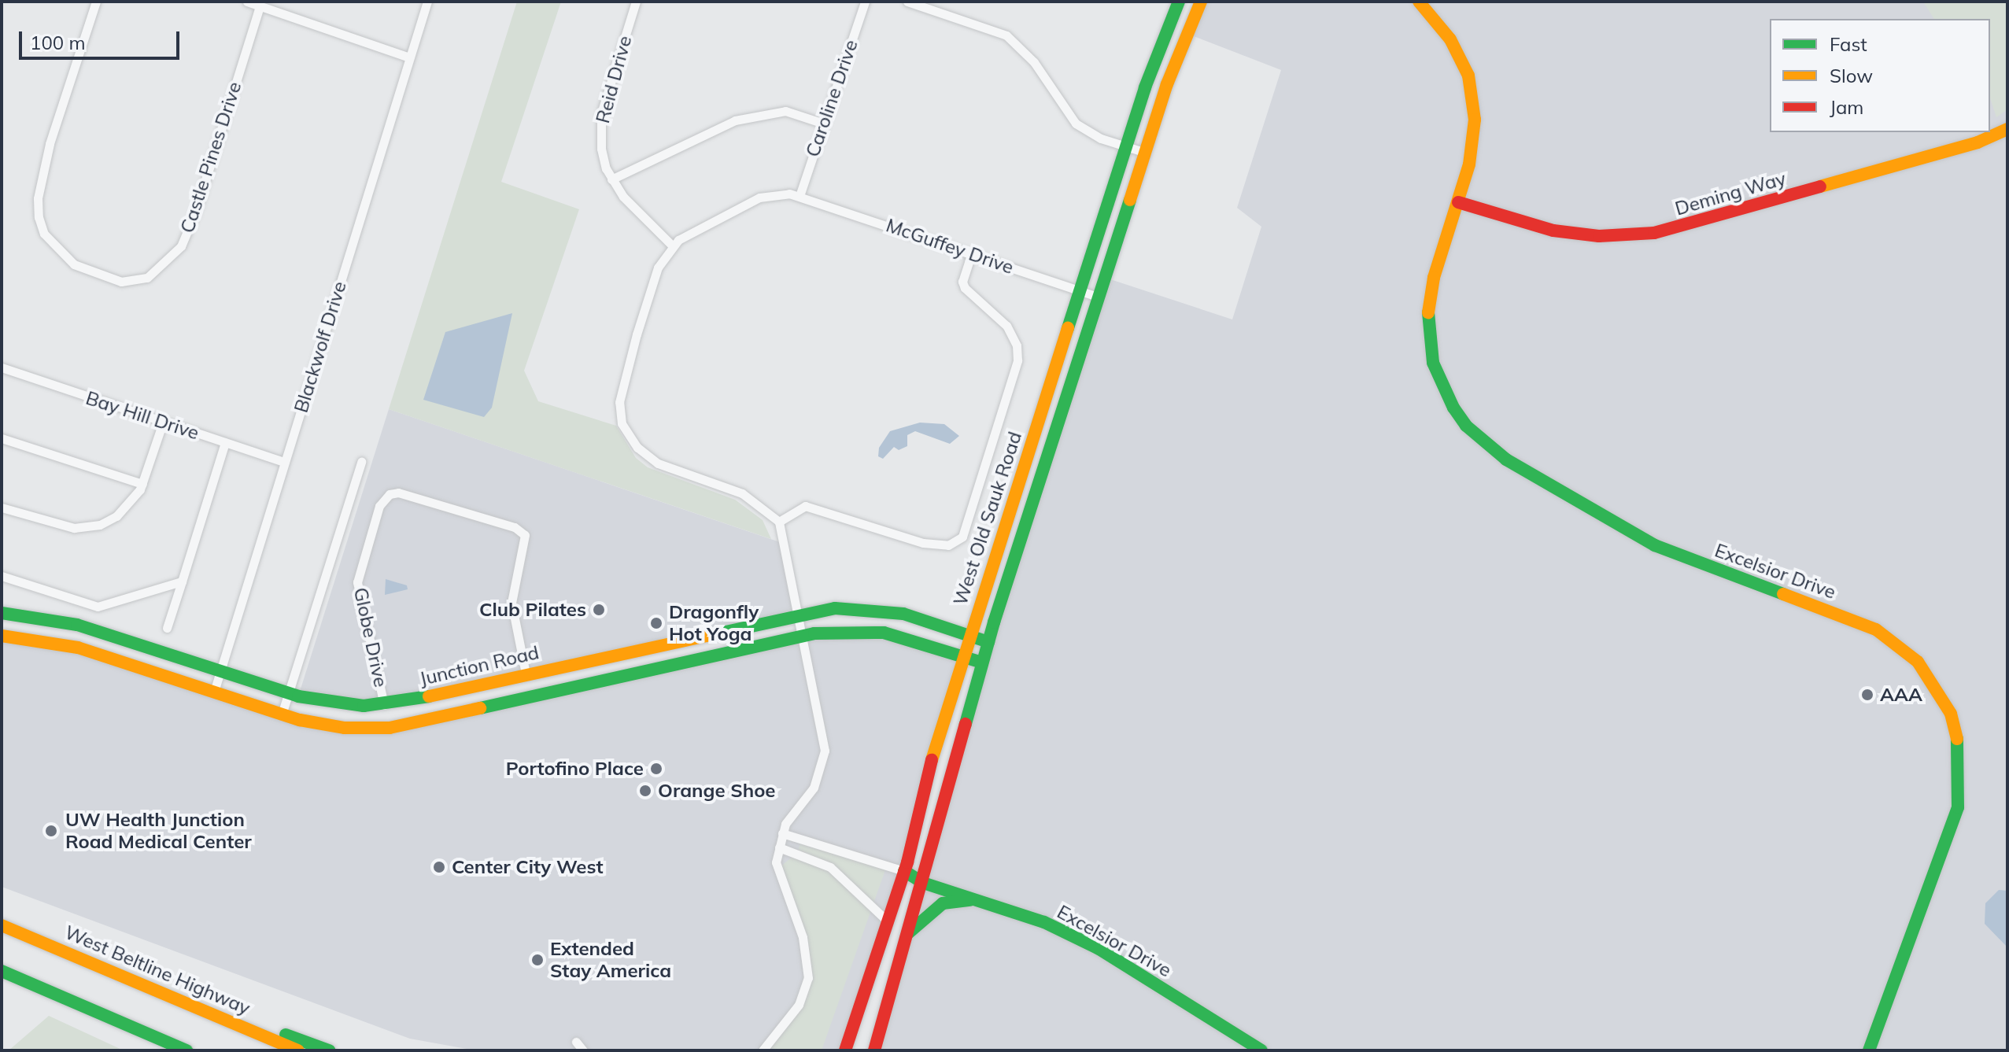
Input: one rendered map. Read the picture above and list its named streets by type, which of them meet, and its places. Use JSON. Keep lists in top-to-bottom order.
{
  "streets": {
    "main road": [
      "Deming Way",
      "West Old Sauk Road",
      "Excelsior Drive",
      "Junction Road",
      "West Beltline Highway"
    ],
    "street": [
      "Reid Drive",
      "Caroline Drive",
      "Castle Pines Drive",
      "McGuffey Drive",
      "Blackwolf Drive",
      "Bay Hill Drive",
      "Globe Drive"
    ]
  },
  "crossings": [
    ["Caroline Drive", "McGuffey Drive"],
    ["Deming Way", "Excelsior Drive"],
    ["McGuffey Drive", "West Old Sauk Road"],
    ["Blackwolf Drive", "Bay Hill Drive"],
    ["Blackwolf Drive", "Junction Road"],
    ["West Old Sauk Road", "Excelsior Drive"],
    ["West Old Sauk Road", "Junction Road"],
    ["Globe Drive", "Junction Road"]
  ],
  "places": [
    "Club Pilates",
    "Dragonfly Hot Yoga",
    "AAA",
    "Portofino Place",
    "Orange Shoe",
    "UW Health Junction Road Medical Center",
    "Center City West",
    "Extended Stay America"
  ],
  "legend": ["Fast", "Slow", "Jam"],
  "scale_bar": "100 m"
}
